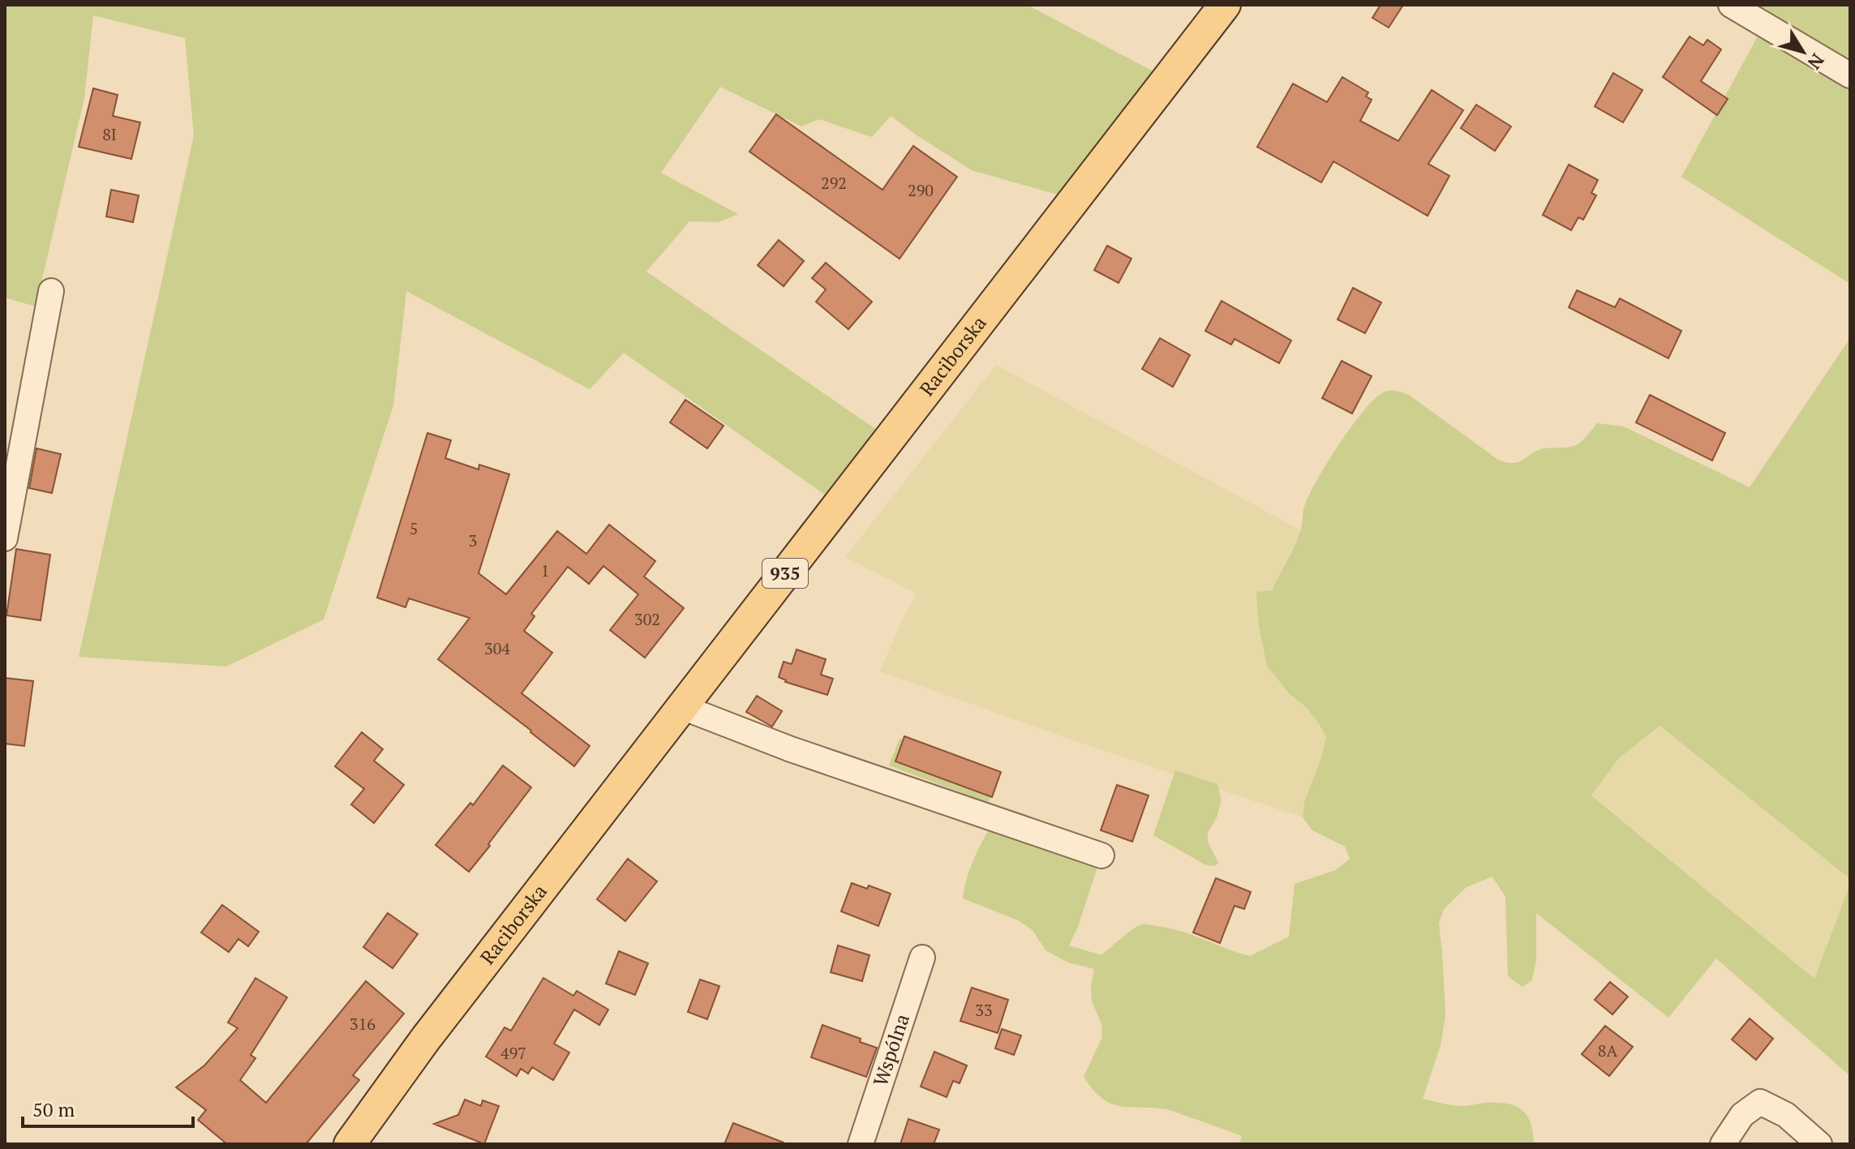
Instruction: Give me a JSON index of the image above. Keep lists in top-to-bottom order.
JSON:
{
  "streets": {
    "main road": ["Raciborska", "935"],
    "street": ["Wspólna"]
  },
  "house_numbers": [
    "8I",
    "292",
    "290",
    "5",
    "3",
    "1",
    "302",
    "304",
    "33",
    "316",
    "8A",
    "497"
  ],
  "scale_bar": "50 m",
  "north": "bottom right"
}
